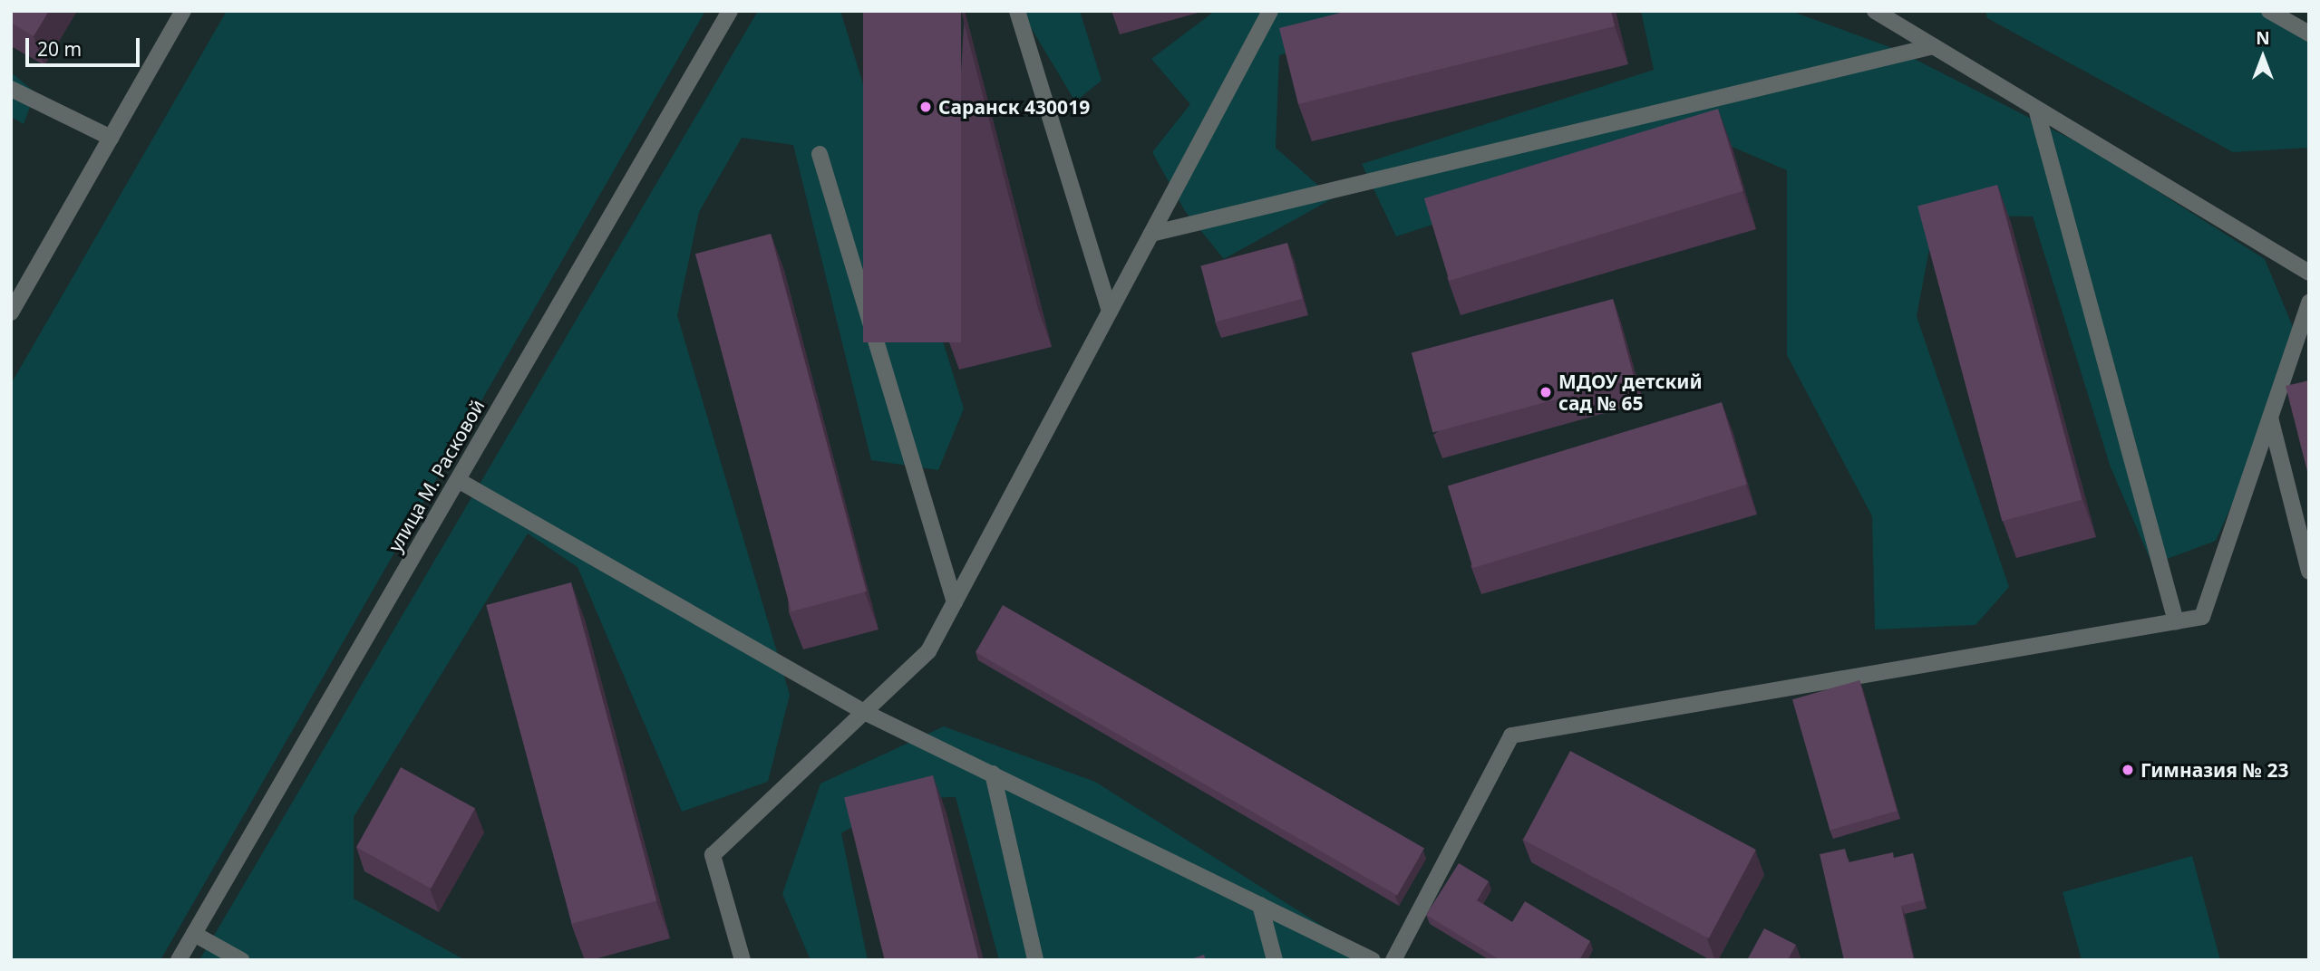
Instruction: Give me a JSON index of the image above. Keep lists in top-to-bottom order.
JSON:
{
  "streets": {
    "street": ["улица М. Расковой"]
  },
  "places": ["Саранск 430019", "МДОУ детский сад № 65", "Гимназия № 23"],
  "scale_bar": "20 m",
  "north": "top"
}
